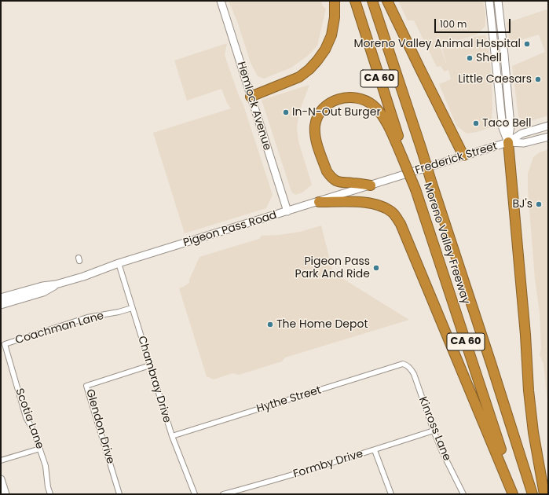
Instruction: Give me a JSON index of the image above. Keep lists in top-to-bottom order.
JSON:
{
  "streets": {
    "highway": ["CA 60", "Moreno Valley Freeway"],
    "main road": ["Hemlock Avenue", "Frederick Street", "Pigeon Pass Road"],
    "street": [
      "Coachman Lane",
      "Chambray Drive",
      "Hythe Street",
      "Scotia Lane",
      "Glendon Drive",
      "Kinross Lane",
      "Formby Drive"
    ]
  },
  "crossings": [
    ["Hemlock Avenue", "Pigeon Pass Road"],
    ["Frederick Street", "Pigeon Pass Road"],
    ["Pigeon Pass Road", "Chambray Drive"],
    ["Coachman Lane", "Chambray Drive"],
    ["Coachman Lane", "Scotia Lane"],
    ["Chambray Drive", "Hythe Street"],
    ["Chambray Drive", "Glendon Drive"],
    ["Hythe Street", "Kinross Lane"],
    ["Kinross Lane", "Formby Drive"]
  ],
  "places": [
    "Moreno Valley Animal Hospital",
    "Shell",
    "Little Caesars",
    "In-N-Out Burger",
    "Taco Bell",
    "BJ's",
    "Pigeon Pass Park And Ride",
    "The Home Depot"
  ],
  "scale_bar": "100 m"
}
